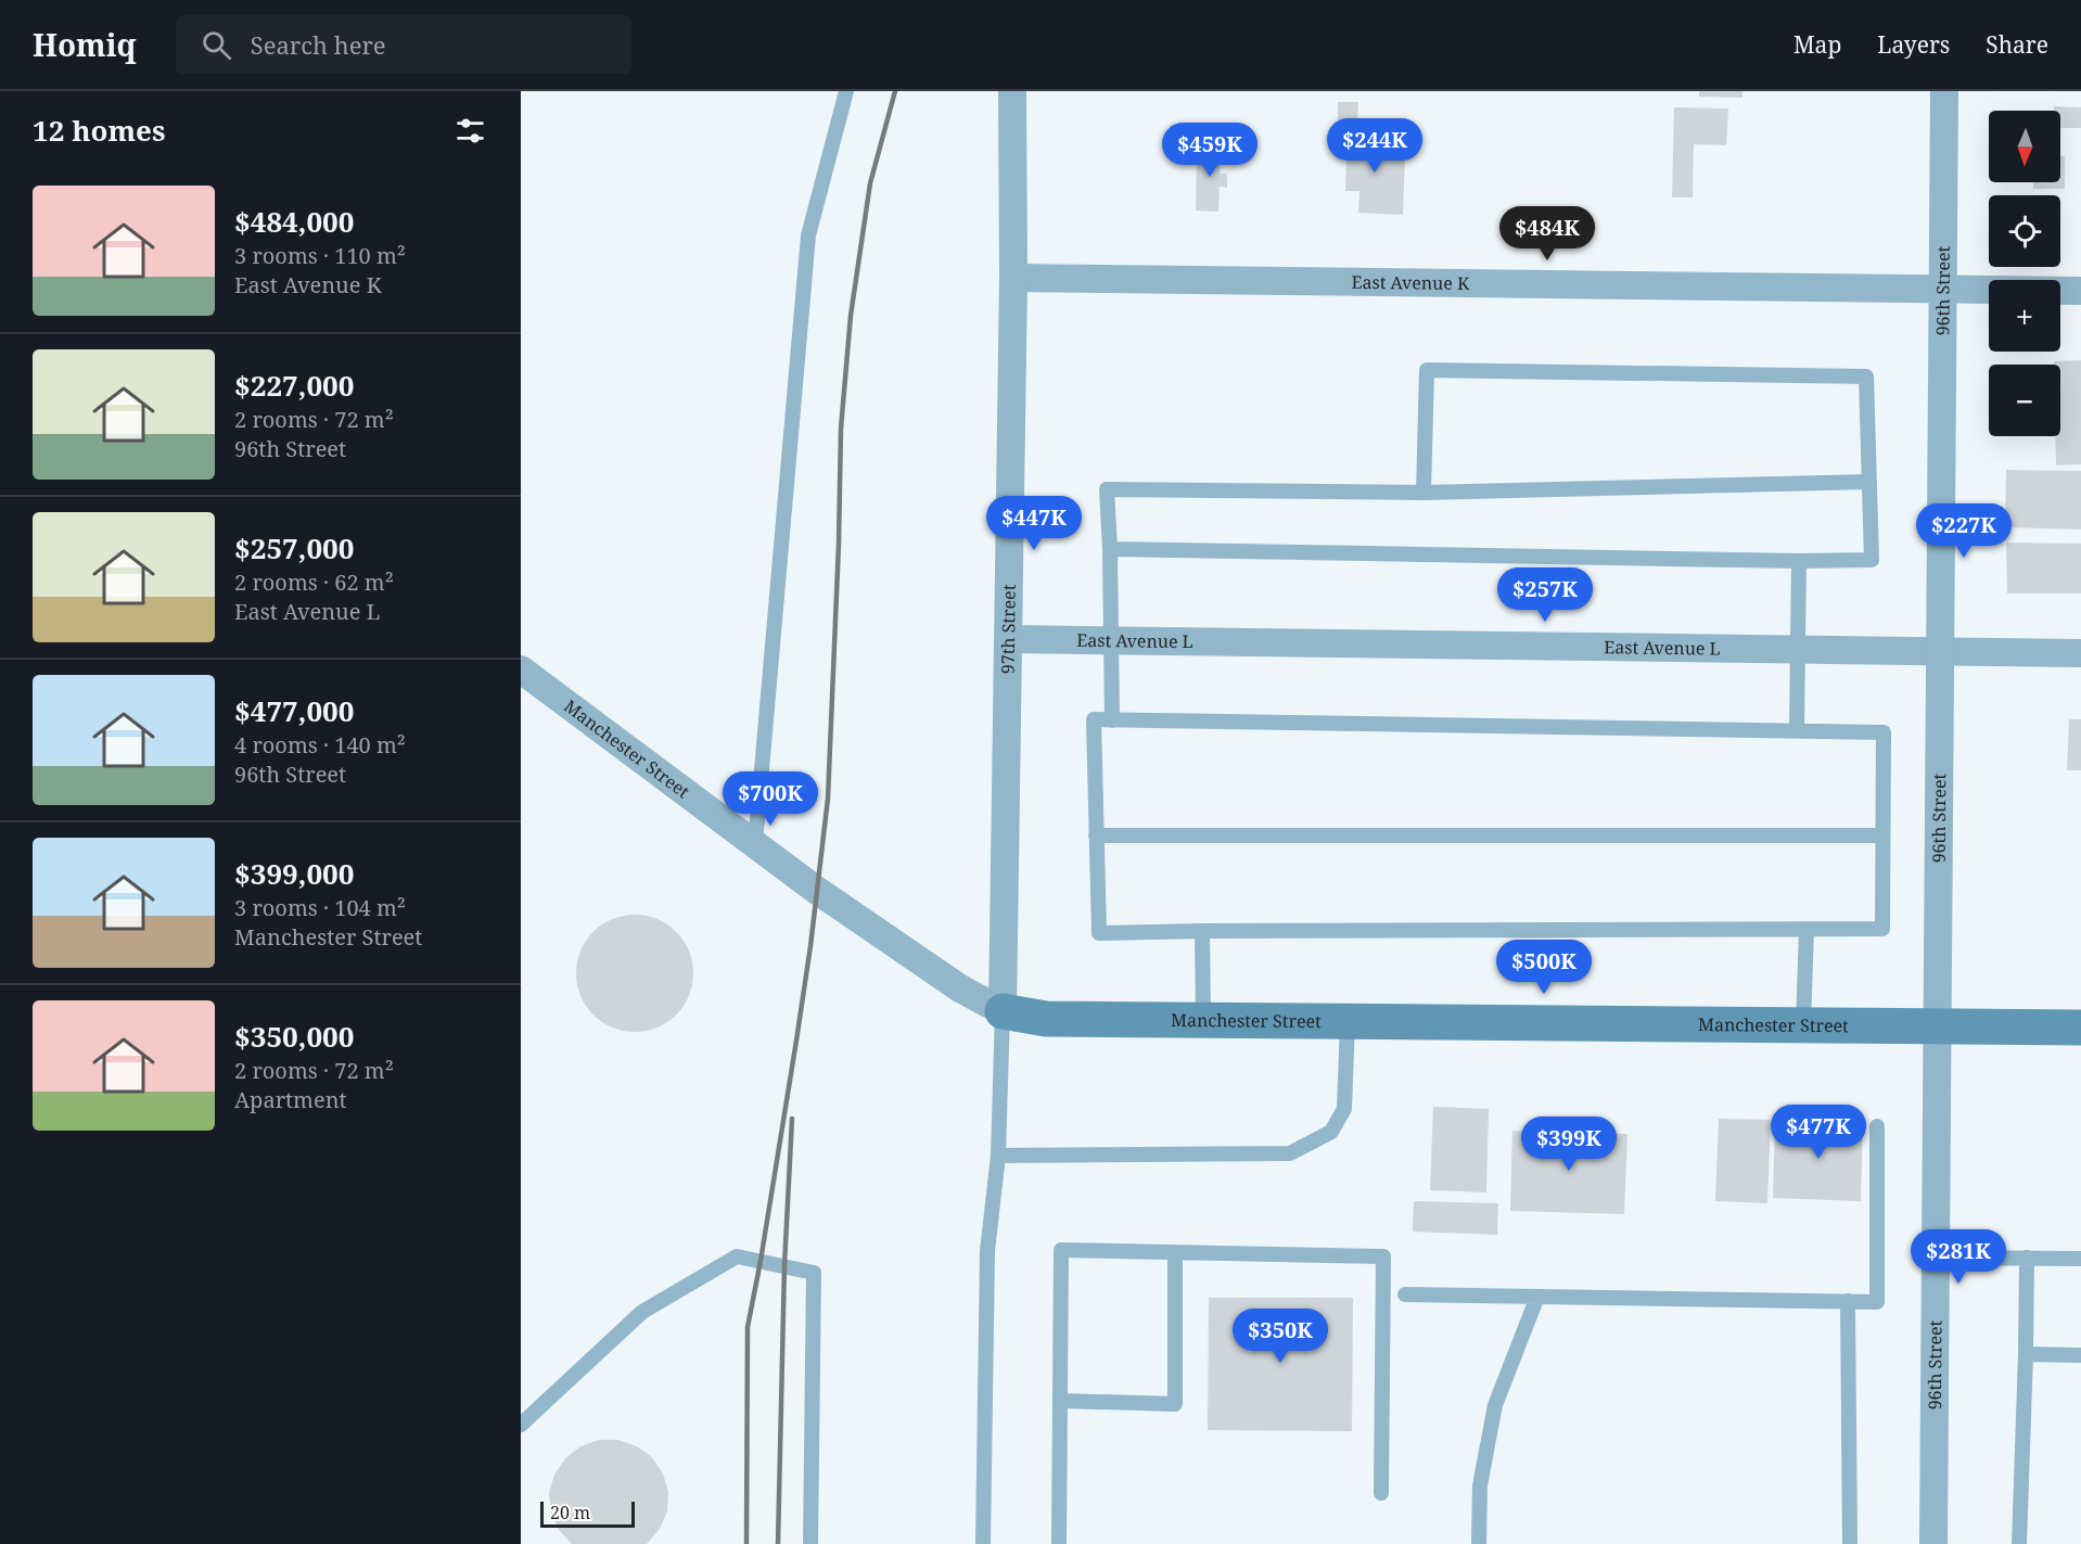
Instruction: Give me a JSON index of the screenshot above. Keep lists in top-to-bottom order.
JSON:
{
  "streets": {
    "street": [
      "East Avenue K",
      "96th Street",
      "97th Street",
      "East Avenue L",
      "Manchester Street"
    ]
  },
  "crossings": [
    ["East Avenue K", "96th Street"],
    ["East Avenue K", "97th Street"],
    ["96th Street", "East Avenue L"],
    ["96th Street", "Manchester Street"],
    ["97th Street", "East Avenue L"],
    ["97th Street", "Manchester Street"]
  ],
  "scale_bar": "20 m",
  "north": "bottom",
  "page": {
    "header": "Homiq",
    "search": "Search here",
    "nav": ["Map", "Layers", "Share"],
    "heading": "12 homes",
    "map_buttons": ["+", "−"],
    "price": [
      "$244K",
      "$459K",
      "$484K",
      "$447K",
      "$227K",
      "$257K",
      "$700K",
      "$500K",
      "$477K",
      "$399K",
      "$281K",
      "$350K"
    ],
    "list": [
      {
        "name": "$484,000",
        "note": "3 rooms · 110 m² · East Avenue K"
      },
      {
        "name": "$227,000",
        "note": "2 rooms · 72 m² · 96th Street"
      },
      {
        "name": "$257,000",
        "note": "2 rooms · 62 m² · East Avenue L"
      },
      {
        "name": "$477,000",
        "note": "4 rooms · 140 m² · 96th Street"
      },
      {
        "name": "$399,000",
        "note": "3 rooms · 104 m² · Manchester Street"
      },
      {
        "name": "$350,000",
        "note": "2 rooms · 72 m² · Apartment"
      }
    ],
    "scale": "20 m"
  }
}
